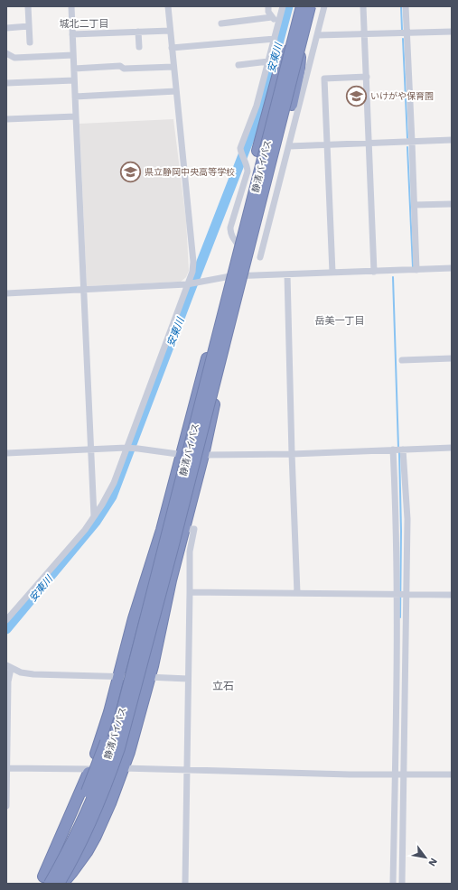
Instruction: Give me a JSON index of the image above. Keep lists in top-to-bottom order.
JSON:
{
  "streets": {
    "highway": ["静清バイパス"]
  },
  "districts": ["城北二丁目", "岳美一丁目", "立石"],
  "water": ["安東川"],
  "places": {
    "school or university": ["いけがや保育園", "県立静岡中央高等学校"]
  },
  "north": "bottom right"
}
